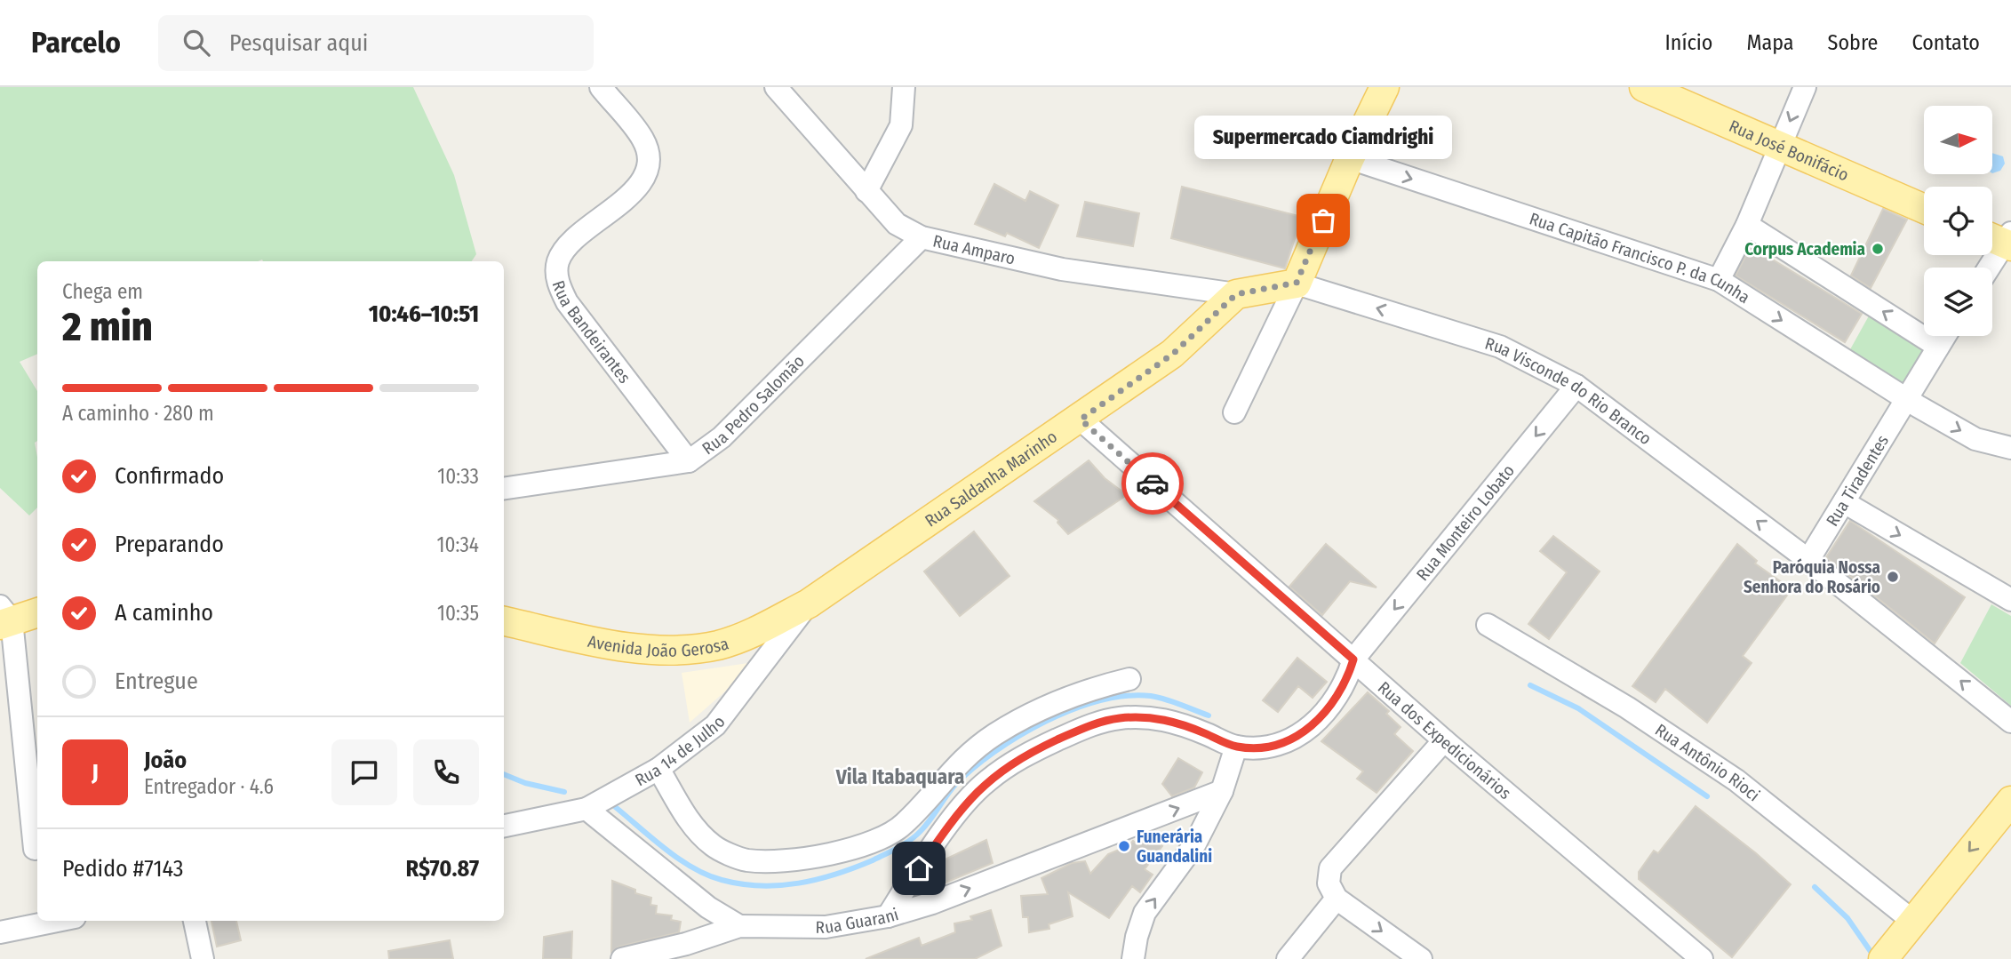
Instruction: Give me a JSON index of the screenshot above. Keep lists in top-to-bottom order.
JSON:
{
  "streets": {
    "main road": ["Rua José Bonifácio", "Rua Saldanha Marinho", "Avenida João Gerosa"],
    "street": [
      "Rua Amparo",
      "Rua Capitão Francisco P. da Cunha",
      "Rua Bandeirantes",
      "Rua Visconde do Rio Branco",
      "Rua Pedro Salomão",
      "Rua Tiradentes",
      "Rua Monteiro Lobato",
      "Rua dos Expedicionários",
      "Rua 14 de Julho",
      "Rua Antônio Rioci",
      "Rua Guarani"
    ]
  },
  "crossings": [
    ["Rua Amparo", "Rua Pedro Salomão"],
    ["Rua Amparo", "Rua Saldanha Marinho"],
    ["Rua Capitão Francisco P. da Cunha", "Rua Tiradentes"],
    ["Rua Bandeirantes", "Rua Pedro Salomão"],
    ["Rua Visconde do Rio Branco", "Rua Tiradentes"],
    ["Rua Visconde do Rio Branco", "Rua Monteiro Lobato"],
    ["Rua Saldanha Marinho", "Avenida João Gerosa"],
    ["Rua Saldanha Marinho", "Rua dos Expedicionários"],
    ["Rua Saldanha Marinho", "Rua 14 de Julho"],
    ["Rua Monteiro Lobato", "Rua dos Expedicionários"],
    ["Avenida João Gerosa", "Rua 14 de Julho"]
  ],
  "one_way": ["Rua Visconde do Rio Branco", "Rua Monteiro Lobato", "Rua Guarani"],
  "districts": ["Vila Itabaquara"],
  "places": [
    "Supermercado Ciamdrighi",
    "Corpus Academia",
    "Paróquia Nossa Senhora do Rosário",
    "Funerária Guandalini"
  ],
  "north": "right",
  "page": {
    "header": "Parcelo",
    "search": "Pesquisar aqui",
    "nav": [
      "Início",
      "Mapa",
      "Sobre",
      "Contato"
    ],
    "bubble": "Supermercado Ciamdrighi",
    "heading": ["2 min", "Chega em", "10:46–10:51"],
    "panel": [
      "João",
      "Entregador · 4.6",
      "Pedido #7143",
      "R$70.87"
    ],
    "bar": "A caminho · 280 m",
    "list": [
      ["Confirmado", "10:33"],
      ["Preparando", "10:34"],
      ["A caminho", "10:35"],
      "Entregue"
    ],
    "round": "J"
  }
}
